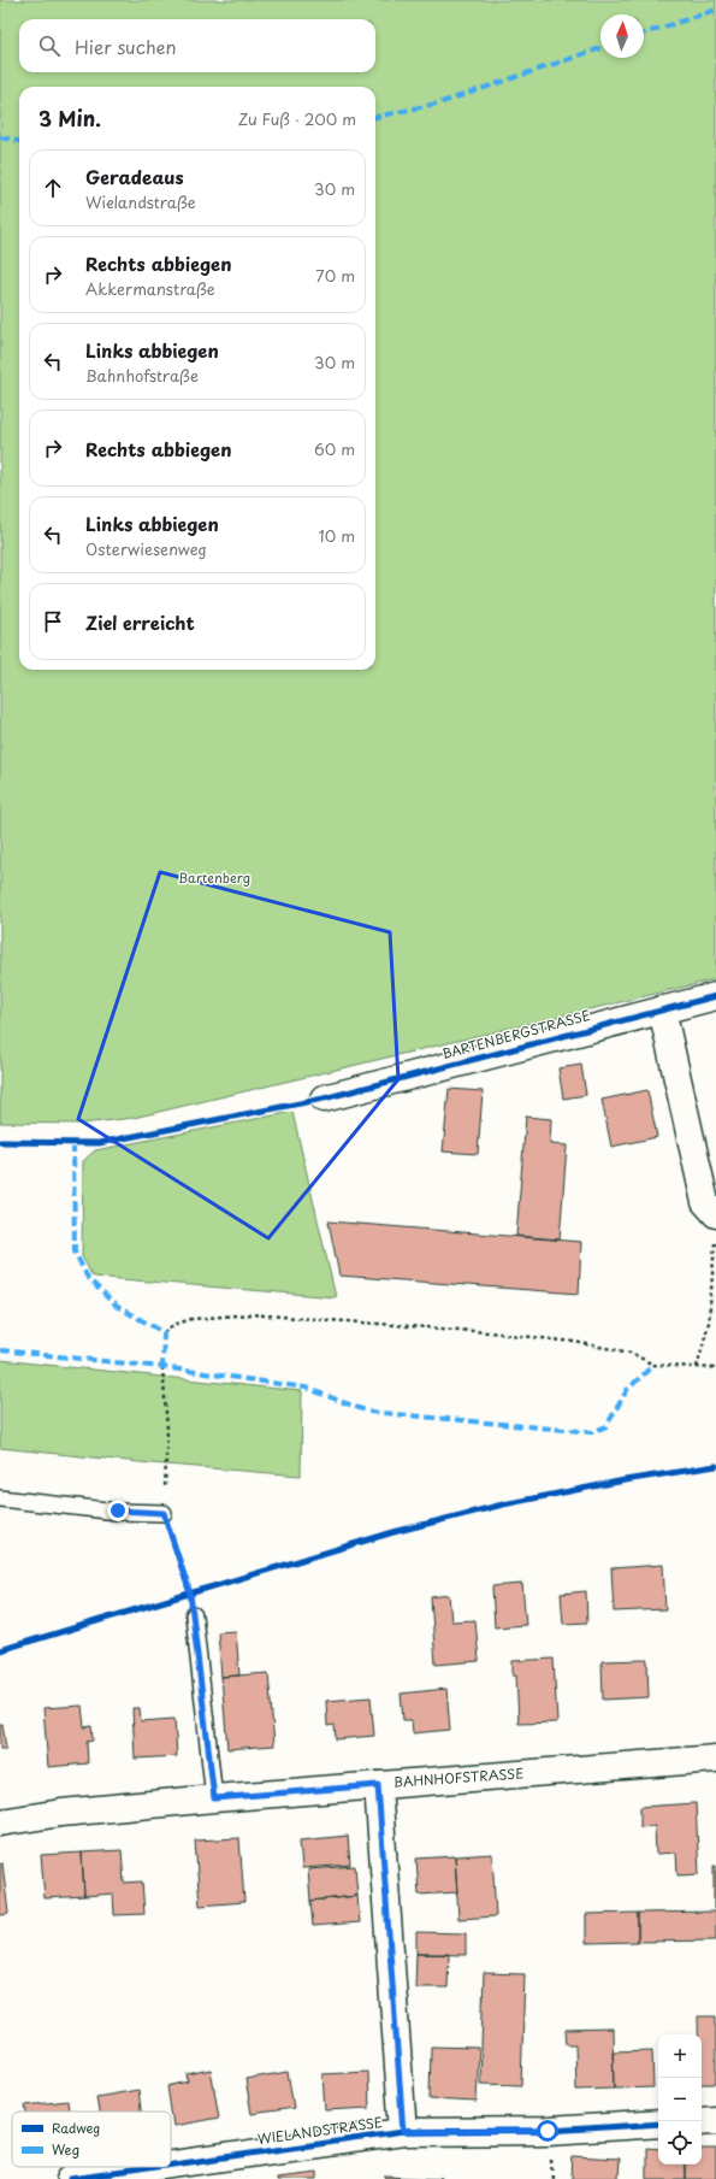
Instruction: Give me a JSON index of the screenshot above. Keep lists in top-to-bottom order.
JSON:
{
  "streets": {
    "street": ["BARTENBERGSTRASSE", "BAHNHOFSTRASSE", "WIELANDSTRASSE"]
  },
  "parks": ["Bartenberg"],
  "legend": ["Radweg", "Weg"],
  "north": "top",
  "page": {
    "search": "Hier suchen",
    "heading": ["3 Min.", "Zu Fuß · 200 m"],
    "list": [
      ["Geradeaus", "Wielandstraße", "30 m"],
      ["Rechts abbiegen", "Akkermanstraße", "70 m"],
      ["Links abbiegen", "Bahnhofstraße", "30 m"],
      ["Rechts abbiegen", "60 m"],
      ["Links abbiegen", "Osterwiesenweg", "10 m"],
      "Ziel erreicht"
    ],
    "map_buttons": ["+", "−"]
  }
}
